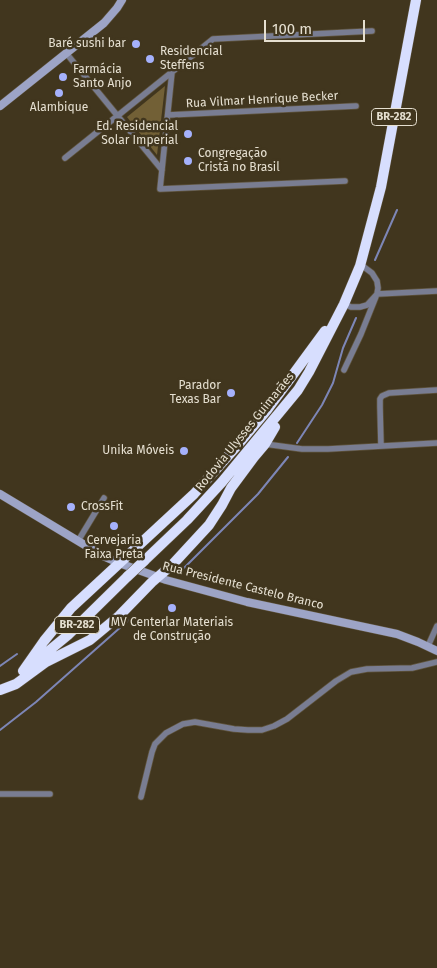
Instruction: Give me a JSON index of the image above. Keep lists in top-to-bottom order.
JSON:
{
  "streets": {
    "highway": ["BR-282", "Rodovia Ulysses Guimarães"],
    "street": ["Rua Vilmar Henrique Becker", "Rua Presidente Castelo Branco"]
  },
  "places": [
    "Baré sushi bar",
    "Residencial Steffens",
    "Farmácia Santo Anjo",
    "Alambique",
    "Ed. Residencial Solar Imperial",
    "Congregação Cristã no Brasil",
    "Parador Texas Bar",
    "Unika Móveis",
    "CrossFit",
    "Cervejaria Faixa Preta",
    "MV Centerlar Materiais de Construção"
  ],
  "scale_bar": "100 m"
}
